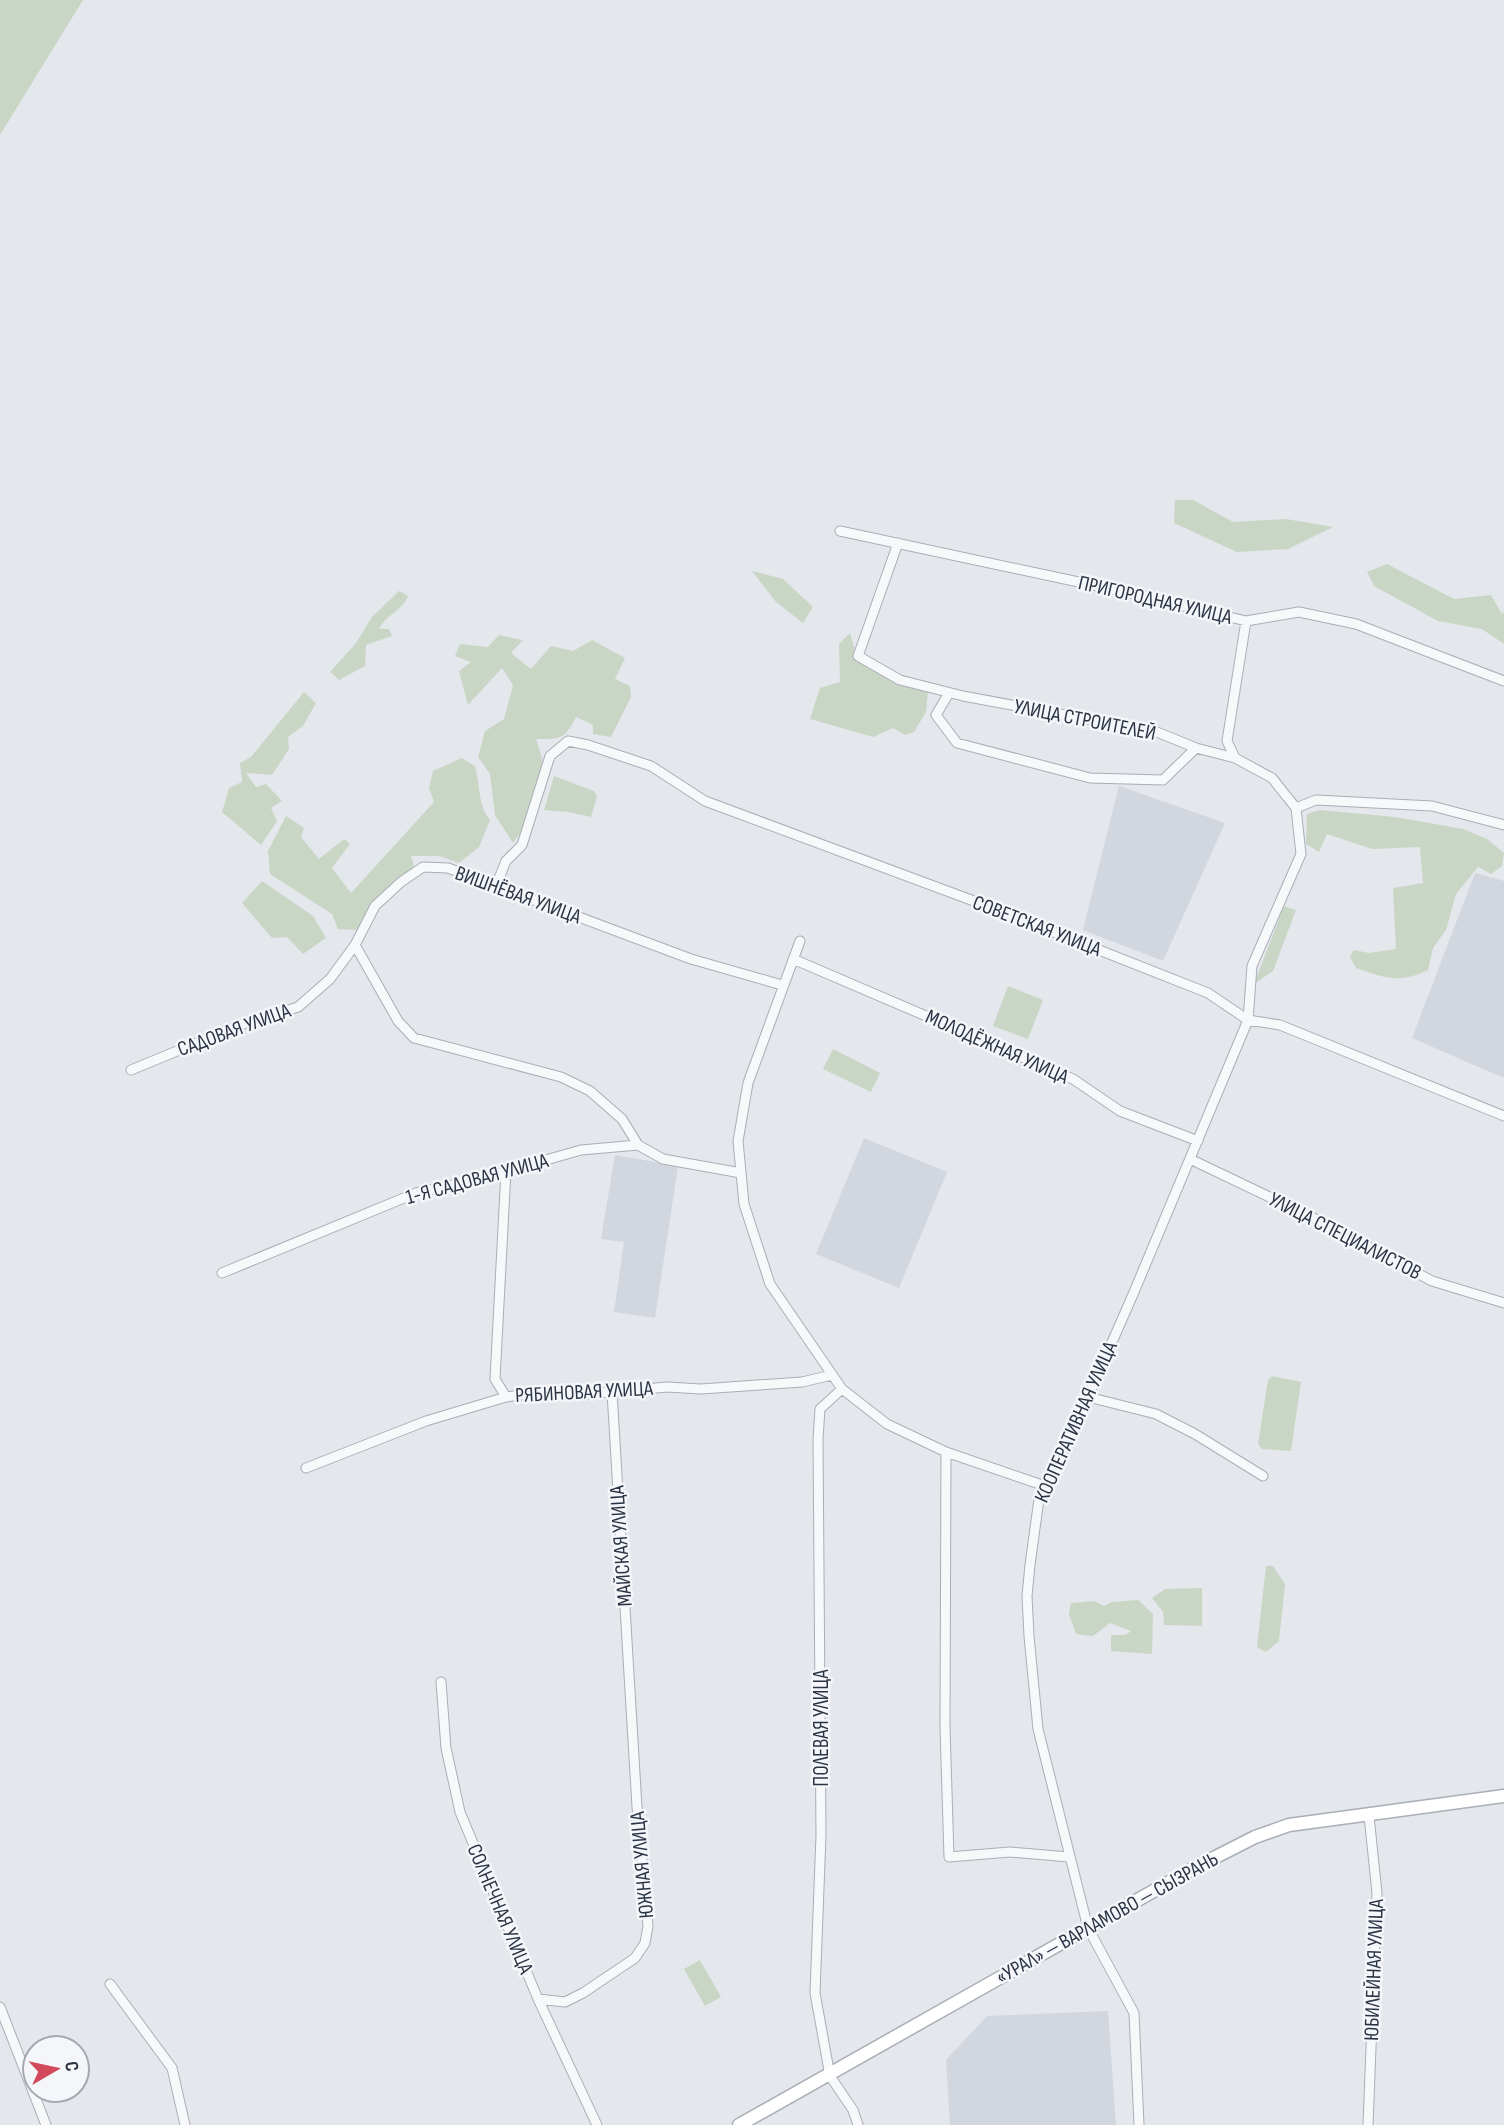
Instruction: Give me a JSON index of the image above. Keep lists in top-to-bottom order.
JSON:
{
  "streets": {
    "main road": ["«УРАЛ» — ВАРЛАМОВО — СЫЗРАНЬ"],
    "street": [
      "ПРИГОРОДНАЯ УЛИЦА",
      "УЛИЦА СТРОИТЕЛЕЙ",
      "ВИШНЁВАЯ УЛИЦА",
      "СОВЕТСКАЯ УЛИЦА",
      "САДОВАЯ УЛИЦА",
      "МОЛОДЁЖНАЯ УЛИЦА",
      "1-Я САДОВАЯ УЛИЦА",
      "УЛИЦА СПЕЦИАЛИСТОВ",
      "РЯБИНОВАЯ УЛИЦА",
      "КООПЕРАТИВНАЯ УЛИЦА",
      "МАЙСКАЯ УЛИЦА",
      "ПОЛЕВАЯ УЛИЦА",
      "ЮЖНАЯ УЛИЦА",
      "СОЛНЕЧНАЯ УЛИЦА",
      "ЮБИЛЕЙНАЯ УЛИЦА"
    ]
  },
  "crossings": [
    ["ПРИГОРОДНАЯ УЛИЦА", "УЛИЦА СТРОИТЕЛЕЙ"],
    ["УЛИЦА СТРОИТЕЛЕЙ", "КООПЕРАТИВНАЯ УЛИЦА"],
    ["ВИШНЁВАЯ УЛИЦА", "СОВЕТСКАЯ УЛИЦА"],
    ["ВИШНЁВАЯ УЛИЦА", "САДОВАЯ УЛИЦА"],
    ["СОВЕТСКАЯ УЛИЦА", "КООПЕРАТИВНАЯ УЛИЦА"],
    ["МОЛОДЁЖНАЯ УЛИЦА", "КООПЕРАТИВНАЯ УЛИЦА"],
    ["УЛИЦА СПЕЦИАЛИСТОВ", "КООПЕРАТИВНАЯ УЛИЦА"],
    ["РЯБИНОВАЯ УЛИЦА", "МАЙСКАЯ УЛИЦА"],
    ["КООПЕРАТИВНАЯ УЛИЦА", "«УРАЛ» — ВАРЛАМОВО — СЫЗРАНЬ"],
    ["МАЙСКАЯ УЛИЦА", "ЮЖНАЯ УЛИЦА"],
    ["ПОЛЕВАЯ УЛИЦА", "«УРАЛ» — ВАРЛАМОВО — СЫЗРАНЬ"],
    ["ЮЖНАЯ УЛИЦА", "СОЛНЕЧНАЯ УЛИЦА"],
    ["«УРАЛ» — ВАРЛАМОВО — СЫЗРАНЬ", "ЮБИЛЕЙНАЯ УЛИЦА"]
  ],
  "north": "right"
}
